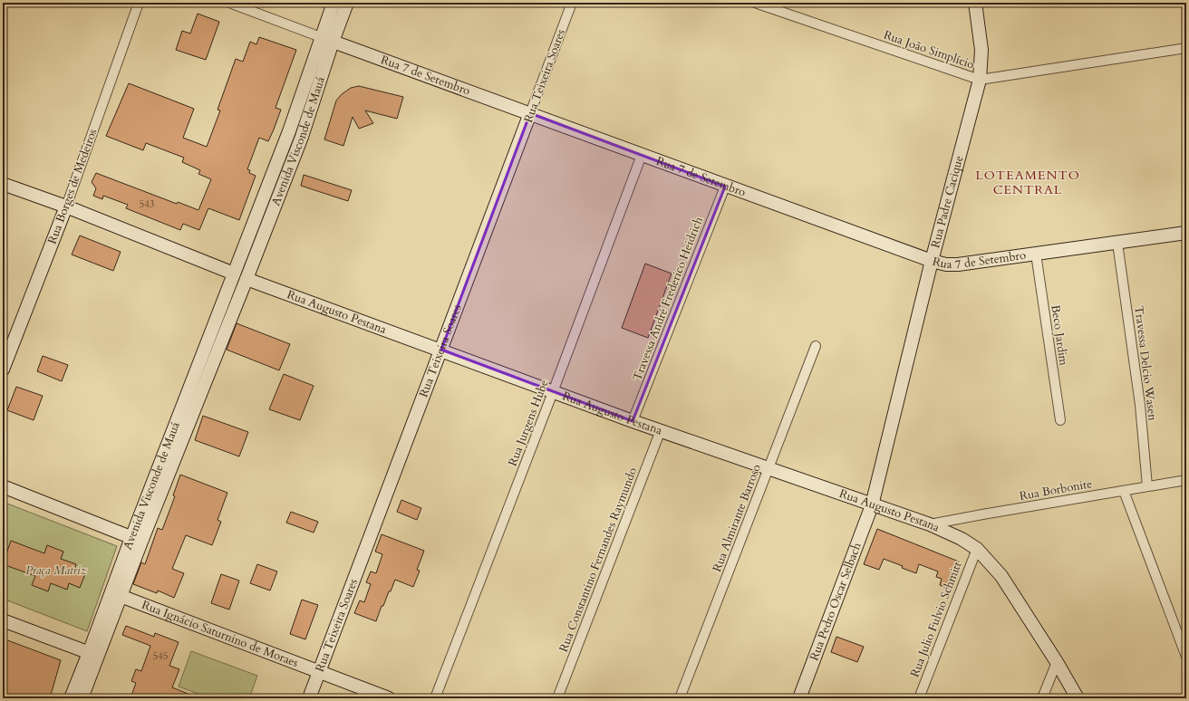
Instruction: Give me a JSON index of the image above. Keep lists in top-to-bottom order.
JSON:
{
  "streets": {
    "main road": [
      "Rua 7 de Setembro",
      "Rua Teixeira Soares",
      "Avenida Visconde de Mauá",
      "Rua Borges de Medeiros",
      "Rua Padre Cacique",
      "Rua Augusto Pestana",
      "Rua Pedro Oscar Selbach",
      "Rua Ignácio Saturnino de Moraes"
    ],
    "street": [
      "Rua João Simplício",
      "Travessa André Frederico Heidrich",
      "Beco Jardim",
      "Travessa Delcio Wasen",
      "Rua Jurgens Hube",
      "Rua Borbonite",
      "Rua Almirante Barroso",
      "Rua Constantino Fernandes Raymundo",
      "Rua Julio Fulvio Schmitt"
    ]
  },
  "crossings": [
    ["Rua João Simplício", "Rua Padre Cacique"],
    ["Rua 7 de Setembro", "Rua Teixeira Soares"],
    ["Rua 7 de Setembro", "Avenida Visconde de Mauá"],
    ["Rua 7 de Setembro", "Rua Padre Cacique"],
    ["Rua 7 de Setembro", "Travessa André Frederico Heidrich"],
    ["Rua 7 de Setembro", "Beco Jardim"],
    ["Rua 7 de Setembro", "Travessa Delcio Wasen"],
    ["Rua 7 de Setembro", "Rua Jurgens Hube"],
    ["Rua Teixeira Soares", "Rua Augusto Pestana"],
    ["Rua Teixeira Soares", "Rua Ignácio Saturnino de Moraes"],
    ["Avenida Visconde de Mauá", "Rua Augusto Pestana"],
    ["Avenida Visconde de Mauá", "Rua Ignácio Saturnino de Moraes"],
    ["Rua Padre Cacique", "Rua Augusto Pestana"],
    ["Rua Padre Cacique", "Rua Pedro Oscar Selbach"],
    ["Travessa André Frederico Heidrich", "Rua Augusto Pestana"],
    ["Rua Augusto Pestana", "Rua Jurgens Hube"],
    ["Rua Augusto Pestana", "Rua Borbonite"],
    ["Rua Augusto Pestana", "Rua Almirante Barroso"],
    ["Rua Augusto Pestana", "Rua Constantino Fernandes Raymundo"],
    ["Rua Augusto Pestana", "Rua Pedro Oscar Selbach"],
    ["Rua Augusto Pestana", "Rua Julio Fulvio Schmitt"],
    ["Travessa Delcio Wasen", "Rua Borbonite"]
  ],
  "districts": ["LOTEAMENTO CENTRAL"],
  "parks": ["Praça Matriz"],
  "house_numbers": ["543", "545"]
}
